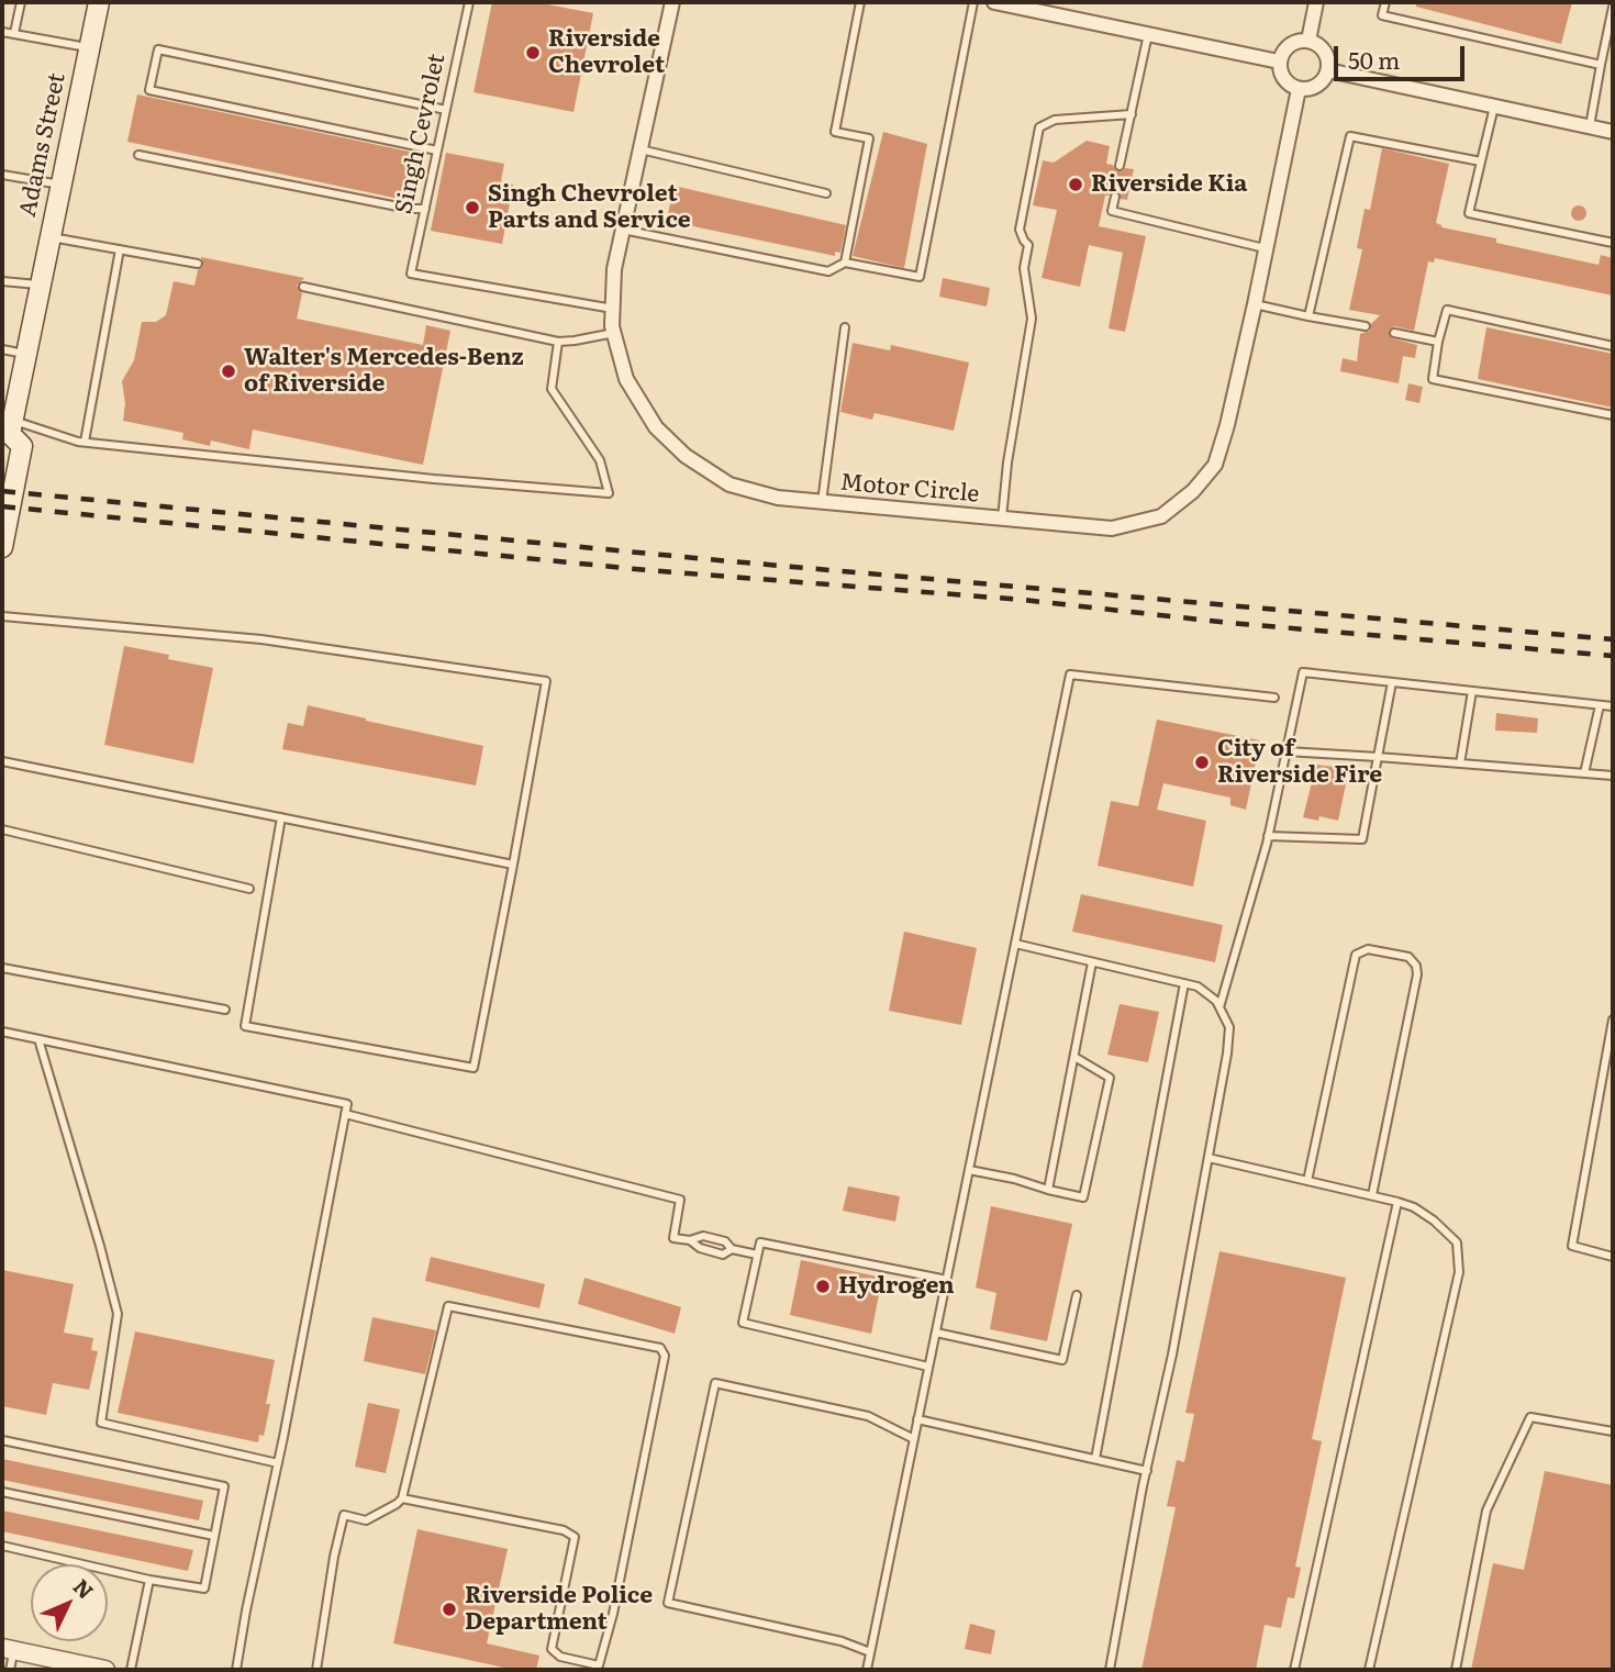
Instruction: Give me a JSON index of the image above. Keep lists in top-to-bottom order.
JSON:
{
  "streets": {
    "main road": ["Adams Street"],
    "street": ["Motor Circle"],
    "lane": ["Singh Cevrolet"]
  },
  "crossings": [
    ["Singh Cevrolet", "Motor Circle"]
  ],
  "places": [
    "Riverside Chevrolet",
    "Riverside Kia",
    "Singh Chevrolet Parts and Service",
    "Walter's Mercedes-Benz of Riverside",
    "City of Riverside Fire",
    "Hydrogen",
    "Riverside Police Department"
  ],
  "scale_bar": "50 m",
  "north": "top right"
}
